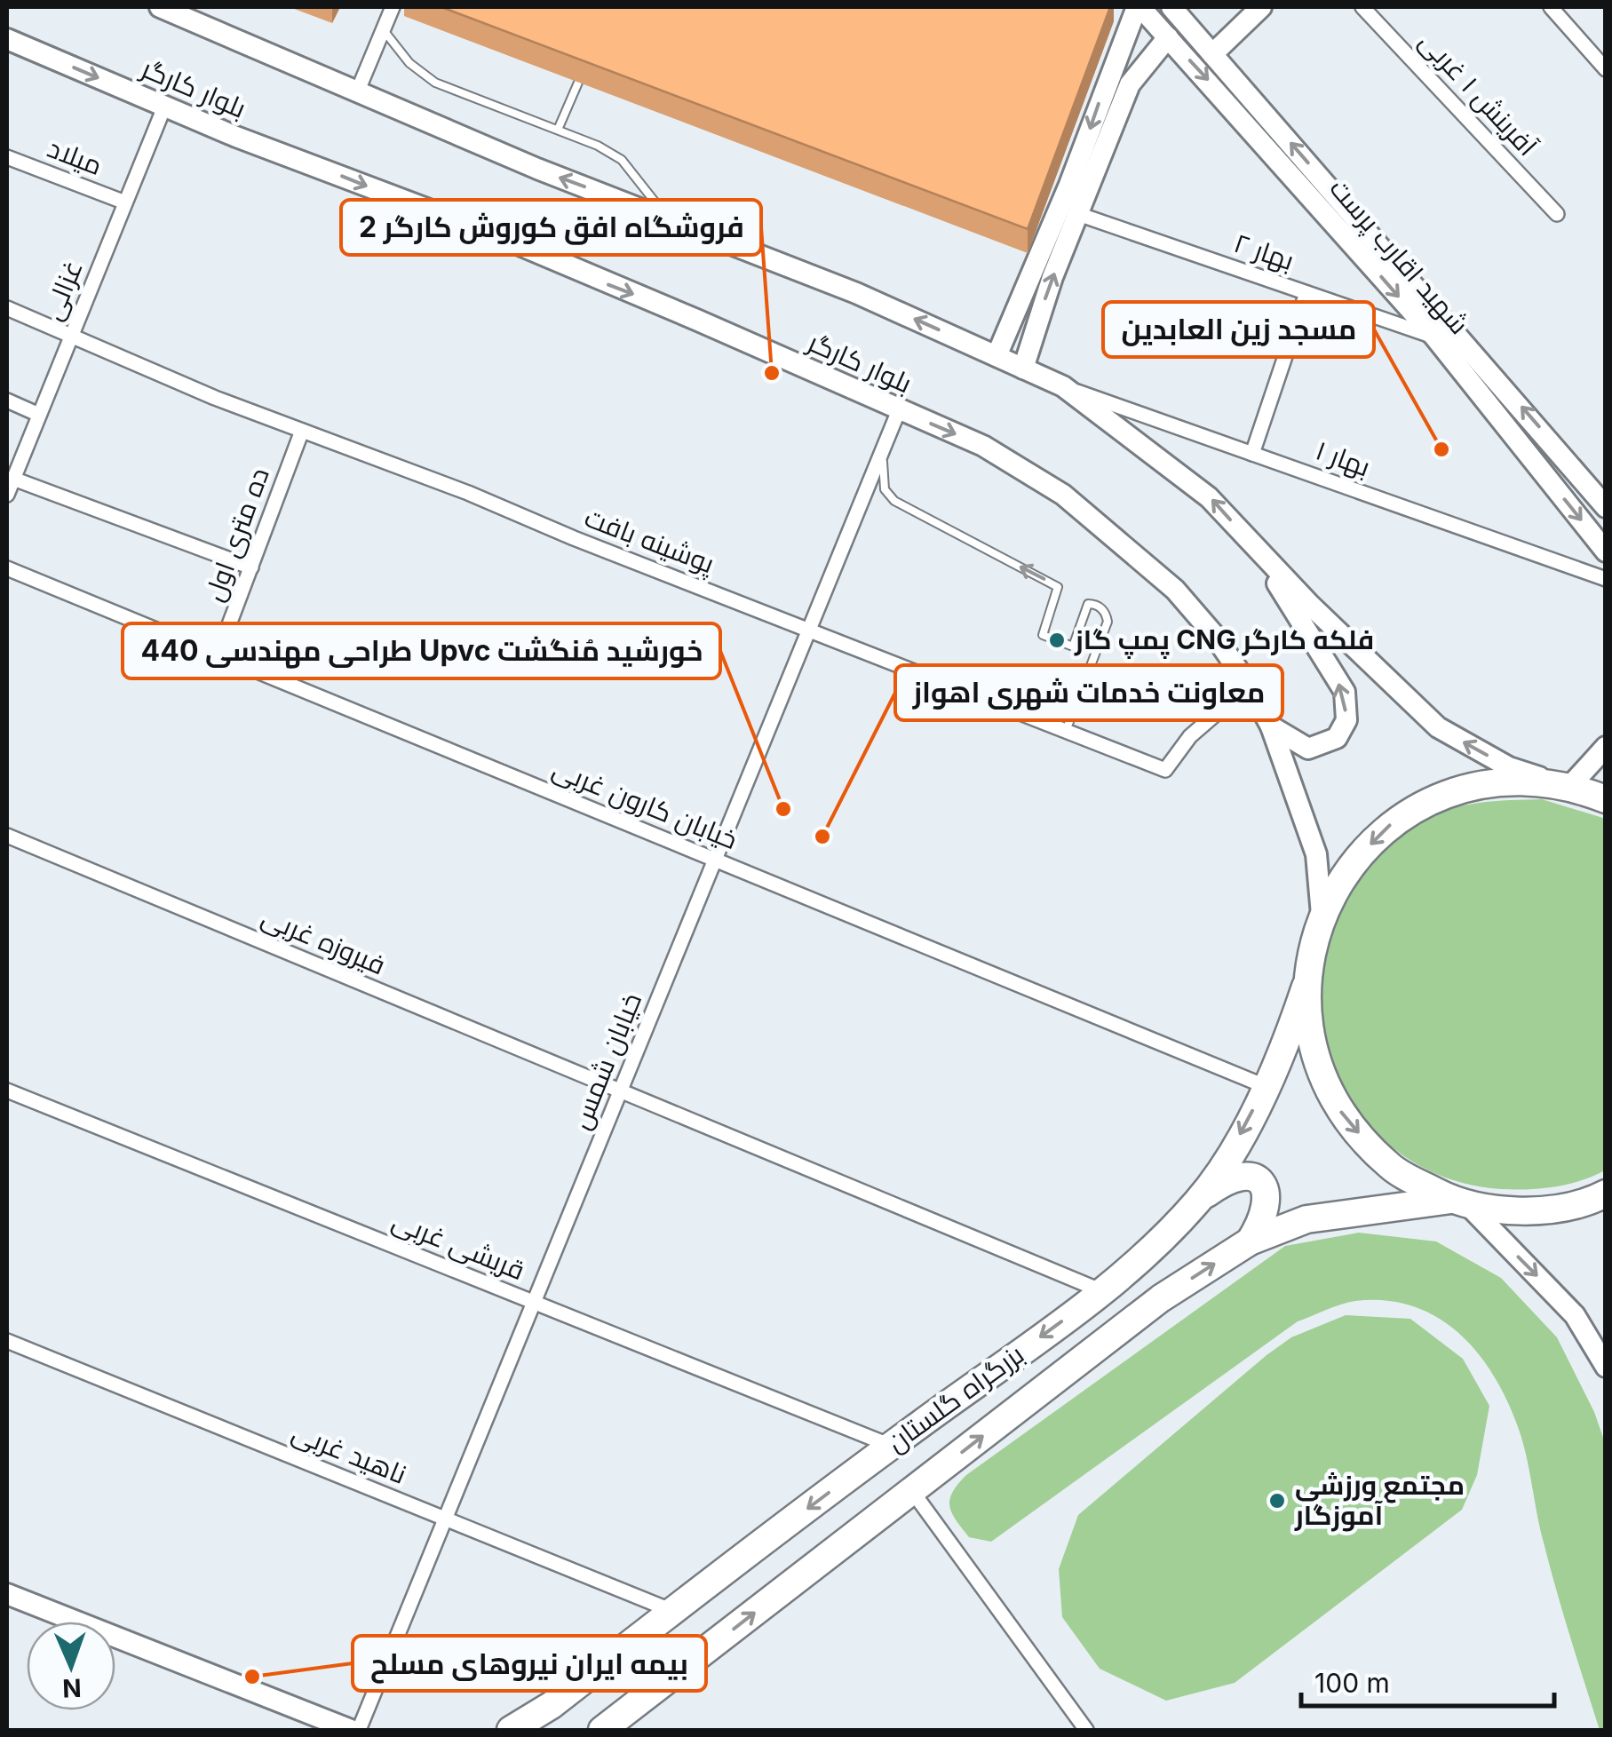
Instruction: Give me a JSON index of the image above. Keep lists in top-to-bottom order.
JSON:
{
  "streets": {
    "highway": ["بزرگراه گلستان"],
    "main road": ["بلوار کارگر", "شهید اقارب پرست"],
    "street": [
      "آفرینش ۱ غربی",
      "میلاد",
      "بهار ۲",
      "غزالی",
      "بهار ۱",
      "ده متری اول",
      "پوشینه بافت",
      "خیابان کارون غربی",
      "فیروزه غربی",
      "خیابان شمس",
      "قریشی غربی",
      "ناهید غربی"
    ]
  },
  "crossings": [
    ["بلوار کارگر", "غزالی"],
    ["بلوار کارگر", "پوشینه بافت"],
    ["بلوار کارگر", "خیابان شمس"],
    ["میلاد", "غزالی"],
    ["بهار ۲", "شهید اقارب پرست"],
    ["غزالی", "پوشینه بافت"],
    ["ده متری اول", "پوشینه بافت"],
    ["ده متری اول", "خیابان کارون غربی"],
    ["پوشینه بافت", "خیابان شمس"],
    ["خیابان کارون غربی", "خیابان شمس"],
    ["خیابان کارون غربی", "بزرگراه گلستان"],
    ["فیروزه غربی", "خیابان شمس"],
    ["فیروزه غربی", "بزرگراه گلستان"],
    ["خیابان شمس", "قریشی غربی"],
    ["خیابان شمس", "ناهید غربی"],
    ["قریشی غربی", "بزرگراه گلستان"],
    ["بزرگراه گلستان", "ناهید غربی"]
  ],
  "places": [
    "فروشگاه افق کوروش کارگر 2",
    "مسجد زین العابدین",
    "پمپ گاز CNG فلکه کارگر",
    "طراحی مهندسی 440 Upvc خورشید مُنگشت",
    "معاونت خدمات شهری اهواز",
    "مجتمع ورزشی آموزگار",
    "بیمه ایران نیروهای مسلح"
  ],
  "scale_bar": "100 m",
  "north": "bottom"
}
